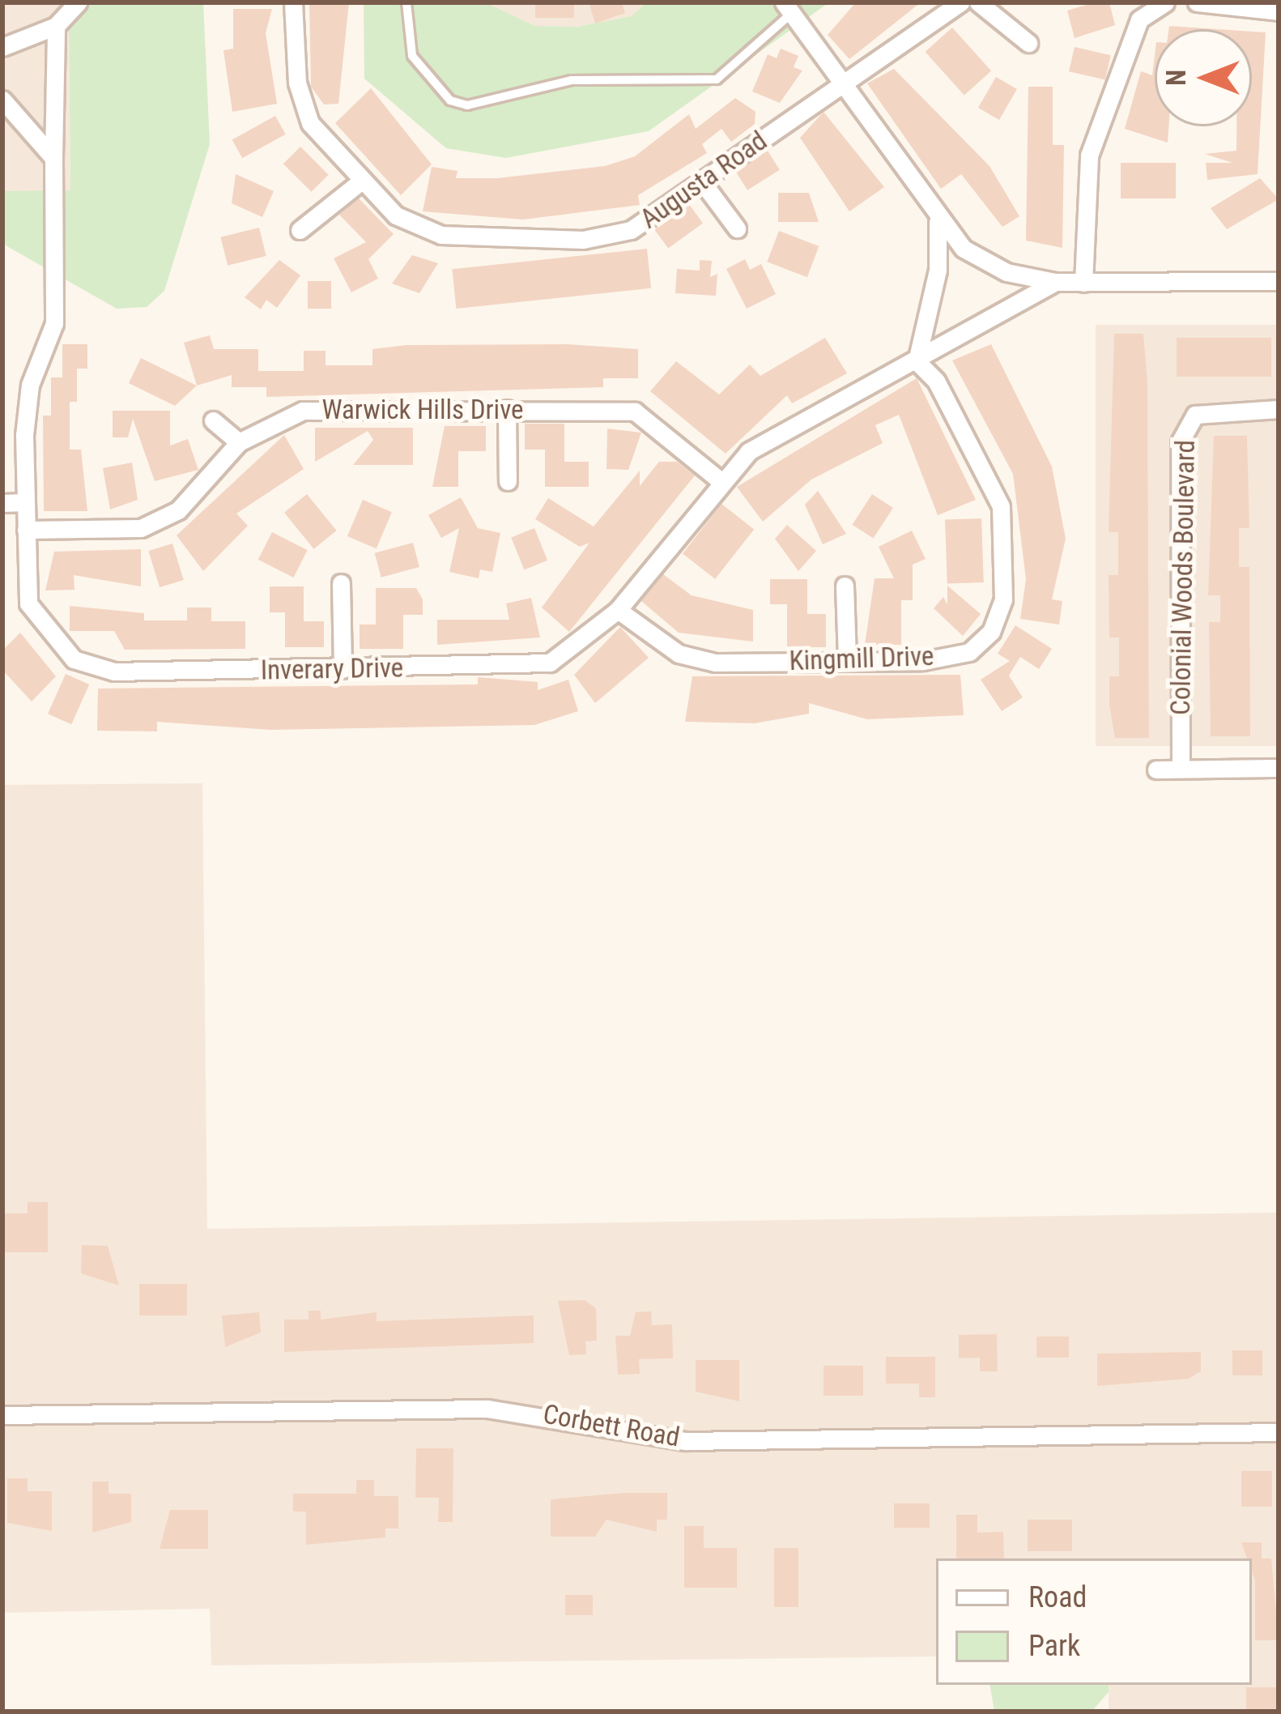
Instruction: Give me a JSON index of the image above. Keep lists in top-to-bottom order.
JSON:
{
  "streets": {
    "street": [
      "Augusta Road",
      "Warwick Hills Drive",
      "Colonial Woods Boulevard",
      "Kingmill Drive",
      "Inverary Drive",
      "Corbett Road"
    ]
  },
  "crossings": [
    ["Warwick Hills Drive", "Inverary Drive"],
    ["Kingmill Drive", "Inverary Drive"]
  ],
  "legend": ["Road", "Park"],
  "north": "left"
}
